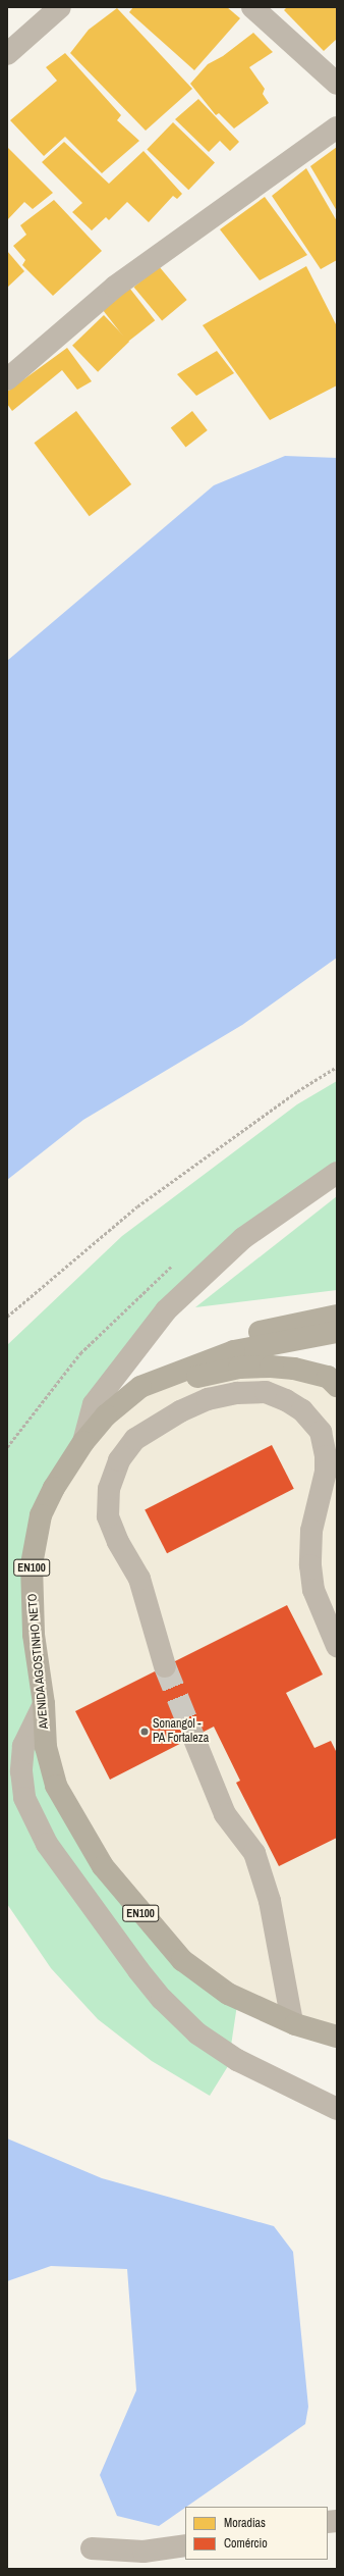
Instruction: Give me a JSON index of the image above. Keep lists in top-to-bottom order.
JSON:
{
  "streets": {
    "main road": ["EN100", "AVENIDA AGOSTINHO NETO"]
  },
  "places": ["Sonangol - PA Fortaleza"],
  "legend": ["Moradias", "Comércio"]
}
